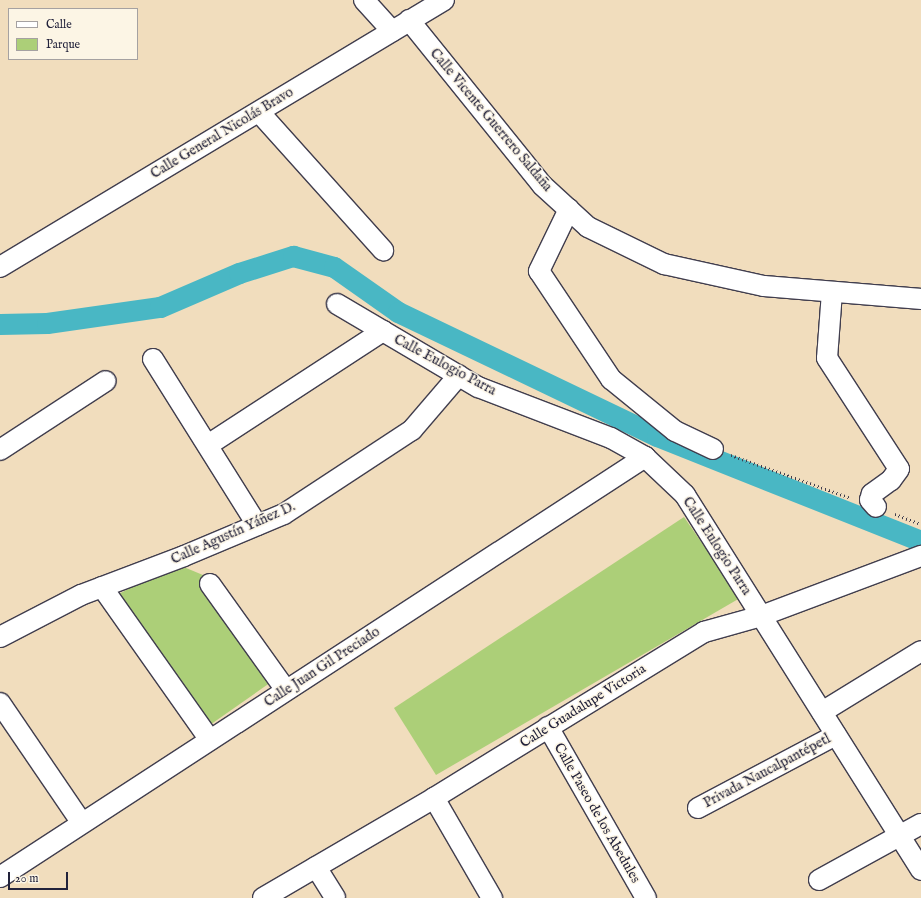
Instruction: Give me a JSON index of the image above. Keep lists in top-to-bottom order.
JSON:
{
  "streets": {
    "street": [
      "Calle Vicente Guerrero Saldaña",
      "Calle General Nicolás Bravo",
      "Calle Eulogio Parra",
      "Calle Agustín Yáñez D.",
      "Calle Juan Gil Preciado",
      "Calle Guadalupe Victoria",
      "Privada Naucalpantépetl",
      "Calle Paseo de los Abedules"
    ]
  },
  "crossings": [
    ["Calle Vicente Guerrero Saldaña", "Calle General Nicolás Bravo"],
    ["Calle Eulogio Parra", "Calle Agustín Yáñez D."],
    ["Calle Eulogio Parra", "Calle Juan Gil Preciado"],
    ["Calle Eulogio Parra", "Calle Guadalupe Victoria"],
    ["Calle Eulogio Parra", "Privada Naucalpantépetl"],
    ["Calle Guadalupe Victoria", "Calle Paseo de los Abedules"]
  ],
  "legend": ["Calle", "Parque"],
  "scale_bar": "20 m"
}
